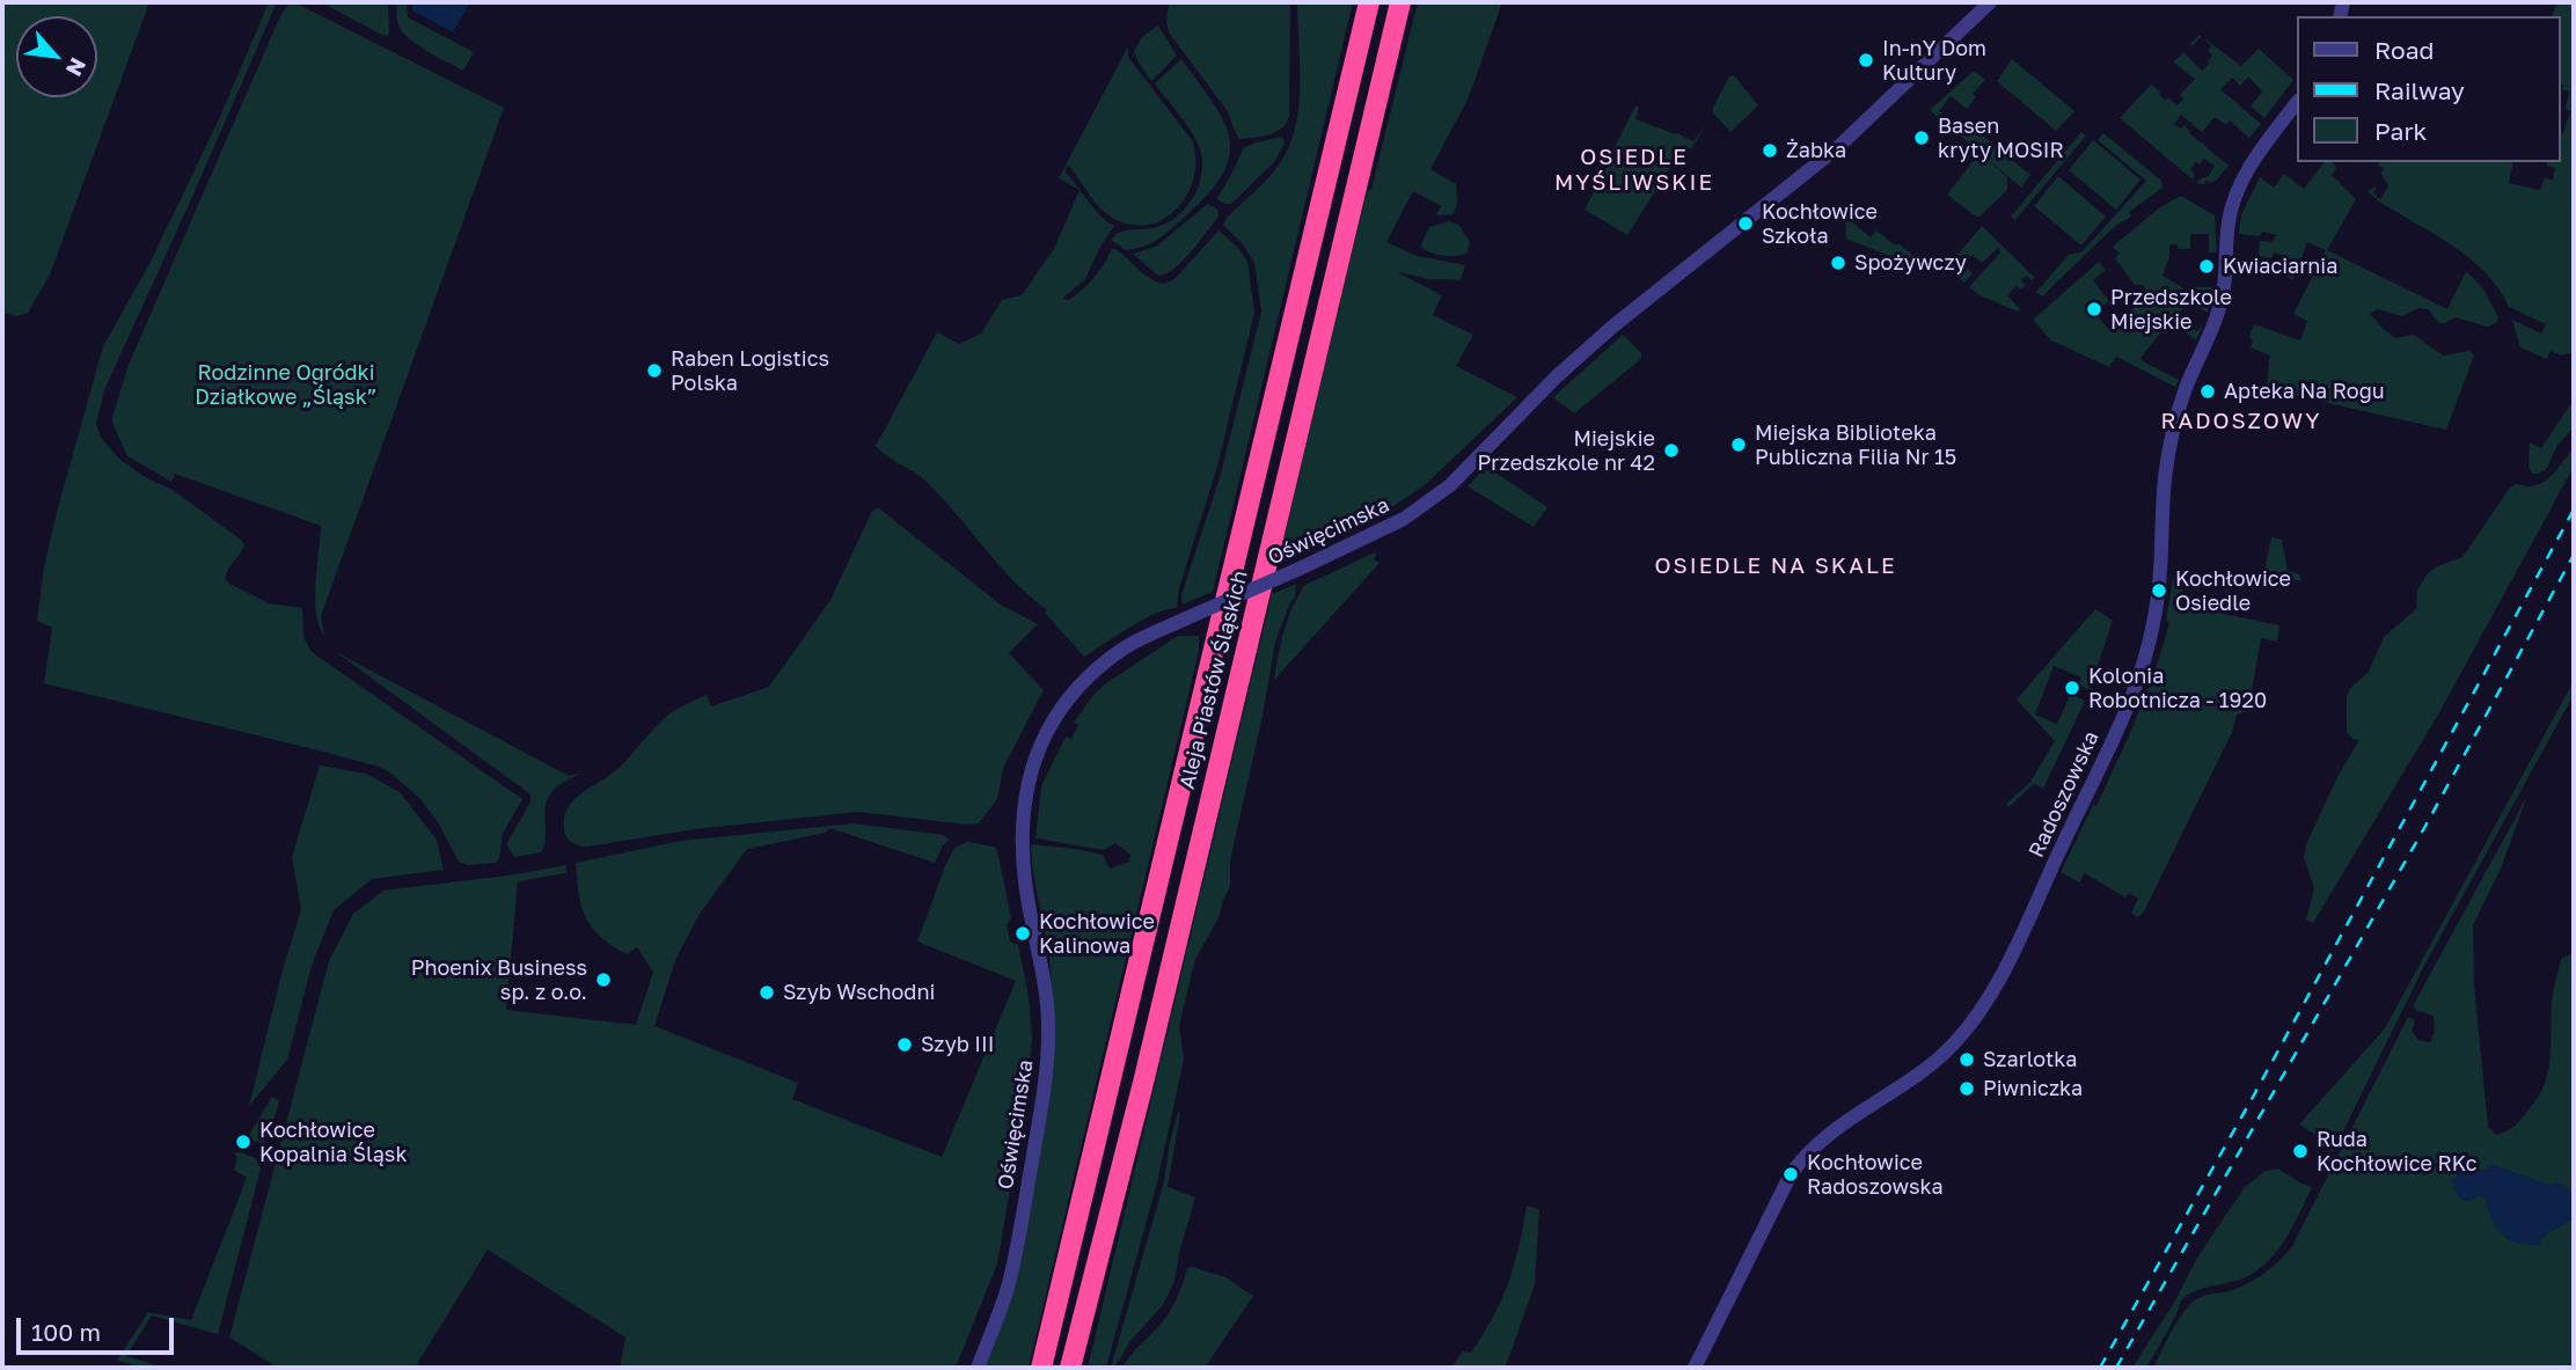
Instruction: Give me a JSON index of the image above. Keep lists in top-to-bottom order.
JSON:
{
  "streets": {
    "highway": ["Aleja Piastów Śląskich"],
    "street": ["Oświęcimska", "Radoszowska"]
  },
  "districts": ["OSIEDLE MYŚLIWSKIE", "RADOSZOWY", "OSIEDLE NA SKALE"],
  "parks": ["Rodzinne Ogródki Działkowe „Śląsk”"],
  "places": [
    "In-nY Dom Kultury",
    "Basen kryty MOSIR",
    "Żabka",
    "Kochłowice Szkoła",
    "Spożywczy",
    "Kwiaciarnia",
    "Przedszkole Miejskie",
    "Raben Logistics Polska",
    "Apteka Na Rogu",
    "Miejska Biblioteka Publiczna Filia Nr 15",
    "Miejskie Przedszkole nr 42",
    "Kochłowice Osiedle",
    "Kolonia Robotnicza - 1920",
    "Kochłowice Kalinowa",
    "Phoenix Business sp. z o.o.",
    "Szyb Wschodni",
    "Szyb III",
    "Szarlotka",
    "Piwniczka",
    "Kochłowice Kopalnia Śląsk",
    "Ruda Kochłowice RKc",
    "Kochłowice Radoszowska"
  ],
  "legend": ["Road", "Railway", "Park"],
  "scale_bar": "100 m",
  "north": "bottom right"
}
